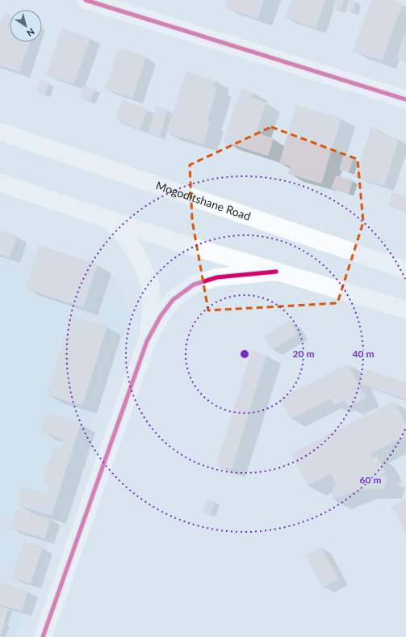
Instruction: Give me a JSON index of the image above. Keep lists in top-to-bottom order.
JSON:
{
  "streets": {
    "street": ["Mogoditshane Road"]
  },
  "north": "bottom right",
  "rings": ["20 m", "40 m", "60 m"]
}
